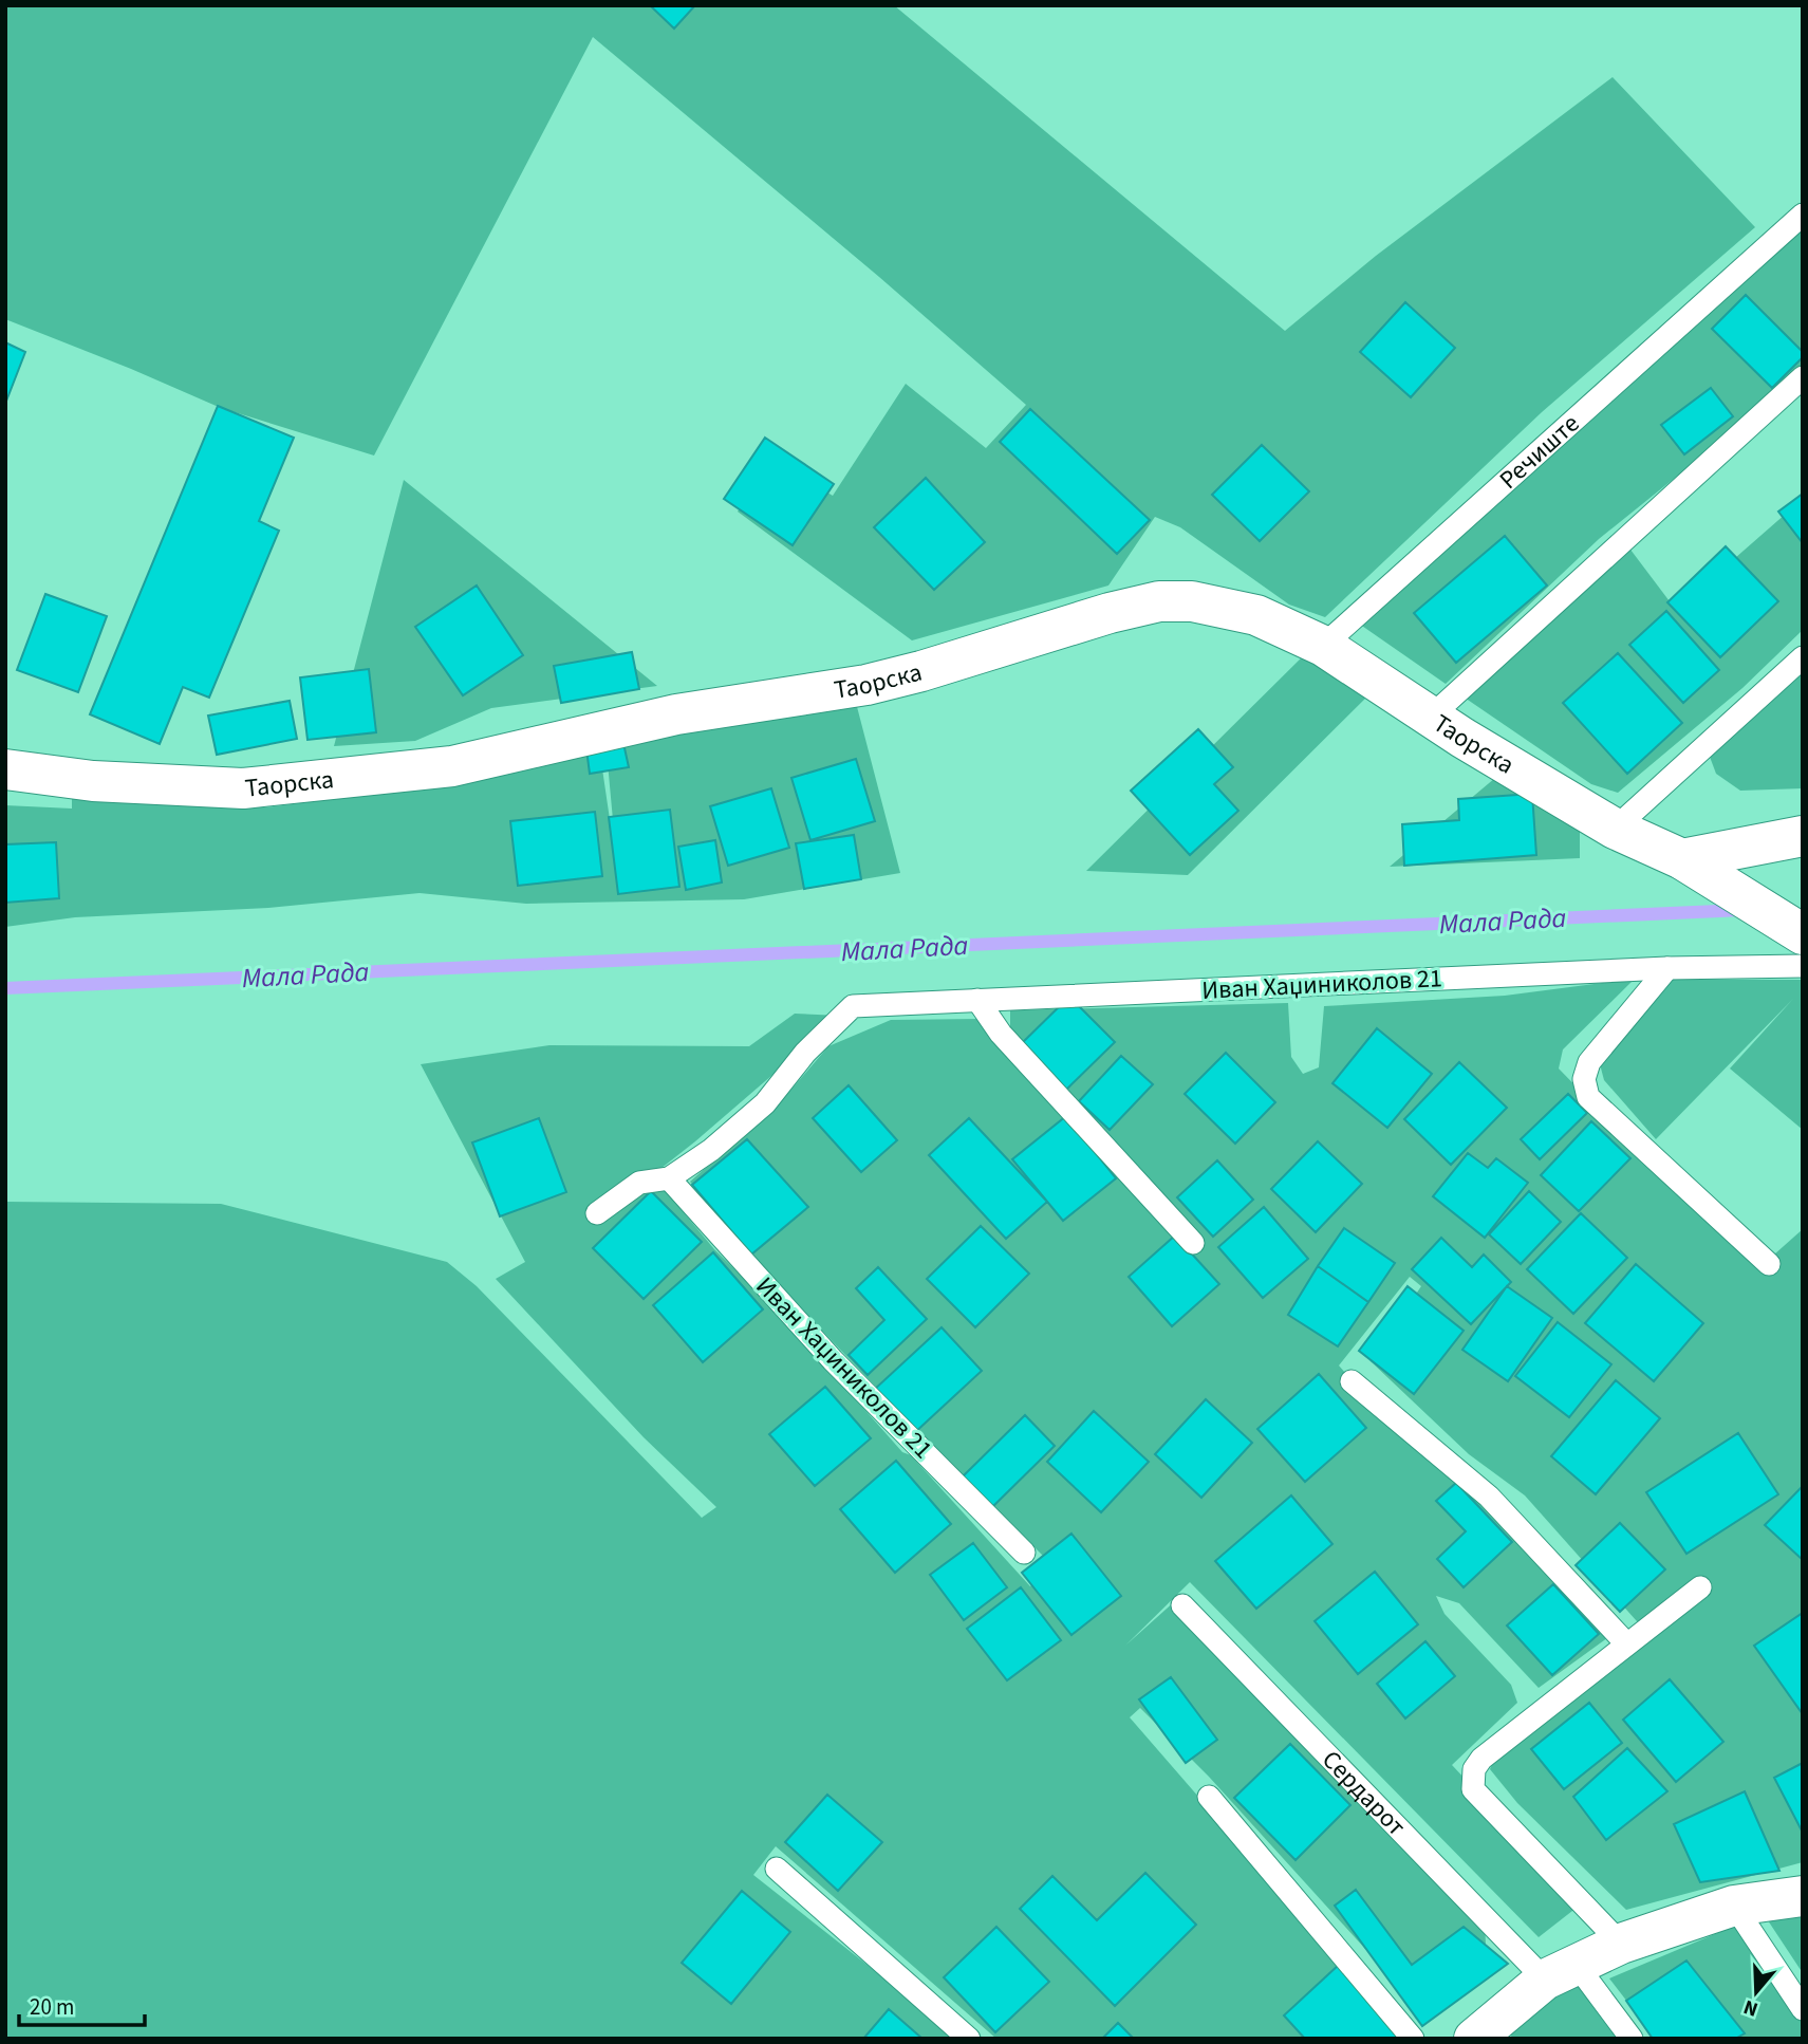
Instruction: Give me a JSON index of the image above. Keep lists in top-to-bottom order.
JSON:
{
  "streets": {
    "street": ["Таорска"],
    "lane": ["Речиште", "Иван Хаџиниколов 21", "Сердарот"]
  },
  "crossings": [
    ["Речиште", "Таорска"]
  ],
  "water": ["Мала Рада"],
  "scale_bar": "20 m",
  "north": "bottom"
}
